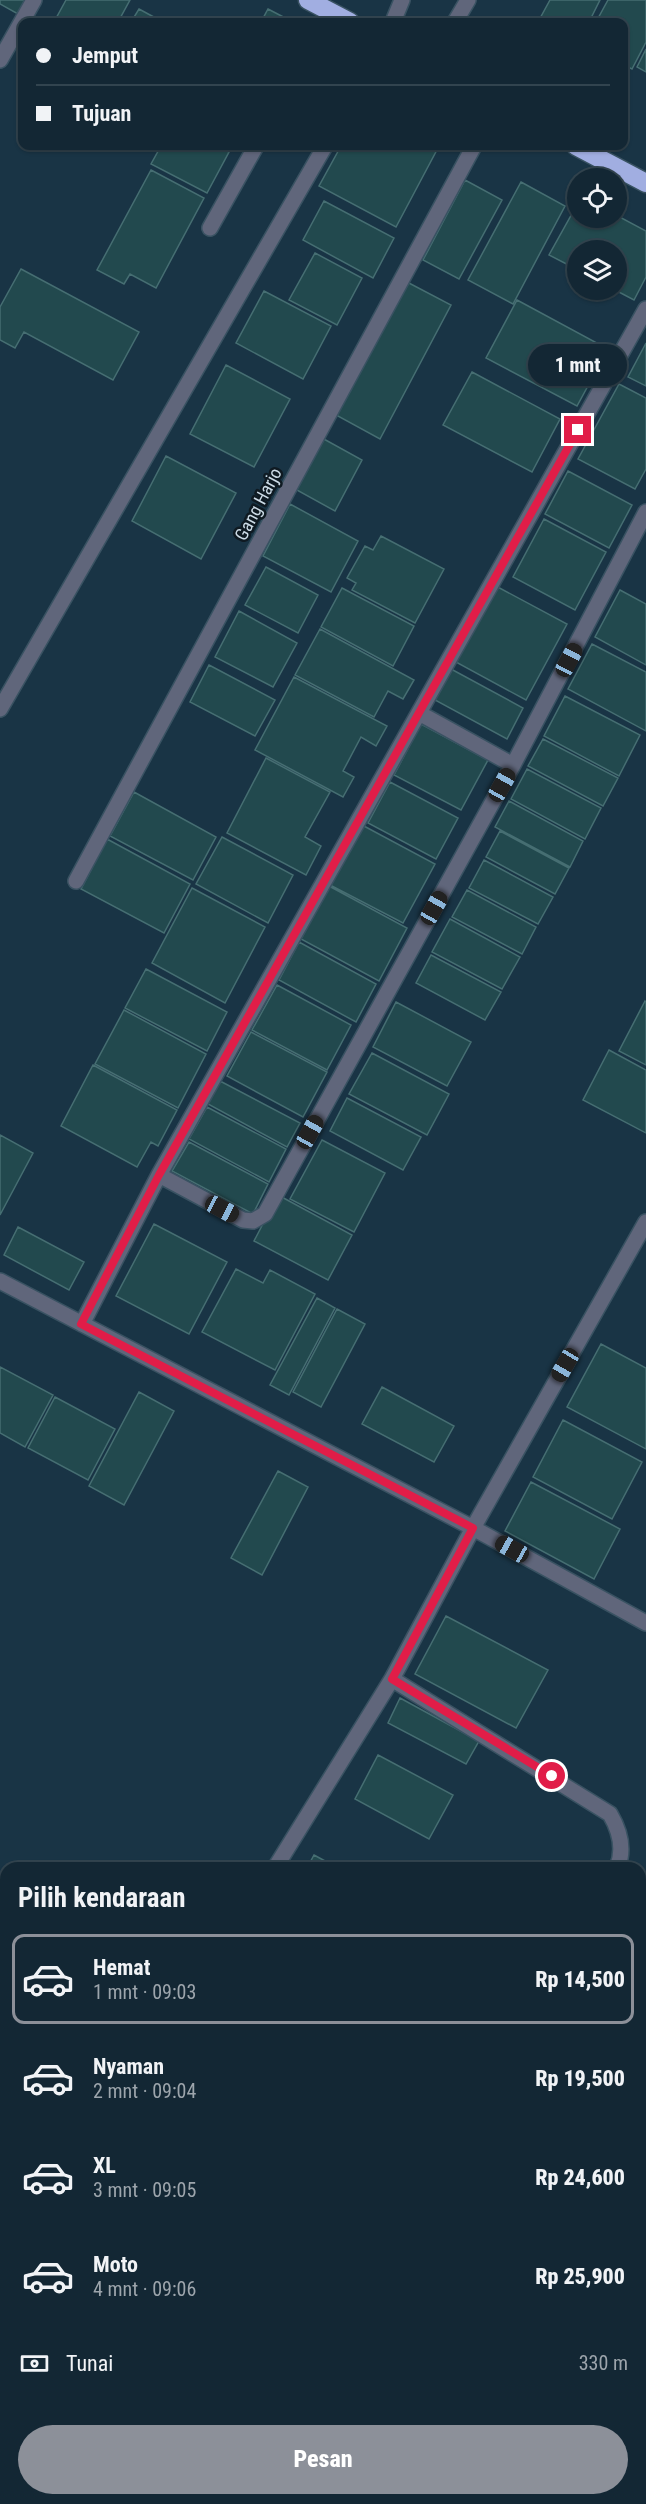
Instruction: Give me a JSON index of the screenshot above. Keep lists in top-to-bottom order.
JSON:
{
  "streets": {
    "street": ["Gang Harjo"]
  },
  "page": {
    "banner": ["Jemput", "Tujuan"],
    "bubble": "1 mnt",
    "heading": "Pilih kendaraan",
    "list": [
      {
        "name": "Hemat",
        "note": "1 mnt · 09:03",
        "value": "Rp 14,500"
      },
      {
        "name": "Nyaman",
        "note": "2 mnt · 09:04",
        "value": "Rp 19,500"
      },
      {
        "name": "XL",
        "note": "3 mnt · 09:05",
        "value": "Rp 24,600"
      },
      {
        "name": "Moto",
        "note": "4 mnt · 09:06",
        "value": "Rp 25,900"
      }
    ],
    "pay": ["Tunai", "330 m"],
    "buttons": "Pesan"
  }
}
